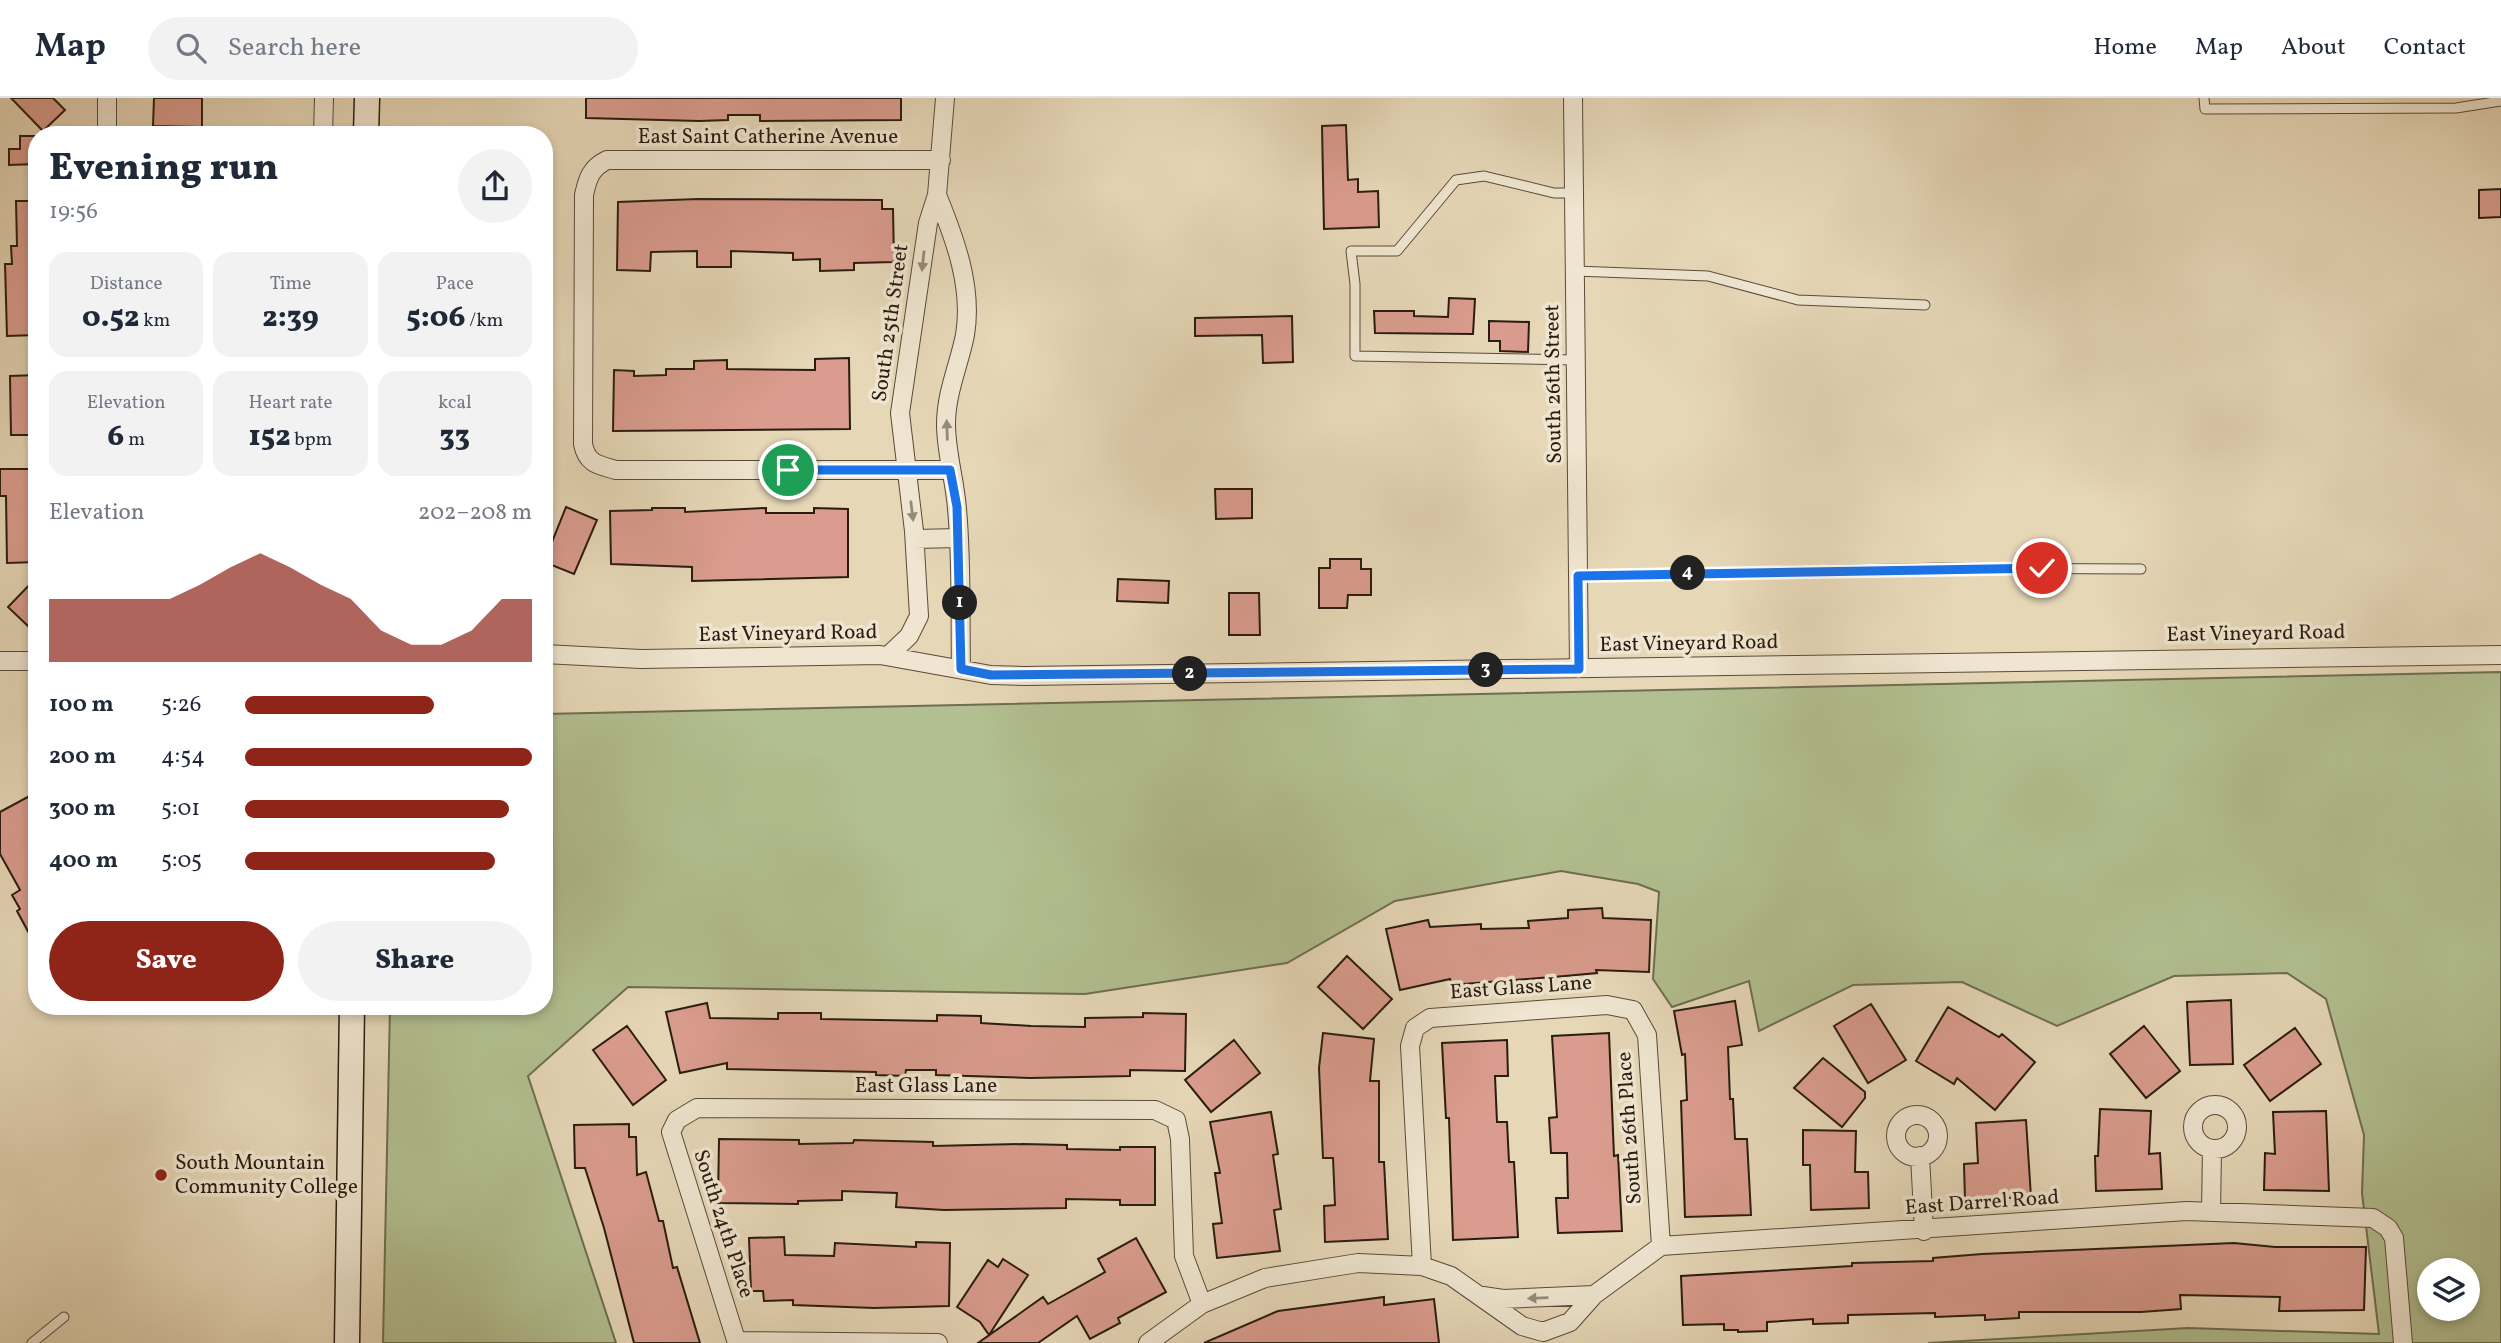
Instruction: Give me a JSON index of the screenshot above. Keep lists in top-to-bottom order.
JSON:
{
  "streets": {
    "street": [
      "East Saint Catherine Avenue",
      "South 25th Street",
      "South 26th Street",
      "East Vineyard Road",
      "East Glass Lane",
      "South 26th Place",
      "East Darrel Road",
      "South 24th Place"
    ]
  },
  "crossings": [
    ["East Saint Catherine Avenue", "South 25th Street"],
    ["South 25th Street", "East Vineyard Road"],
    ["South 26th Street", "East Vineyard Road"],
    ["East Glass Lane", "South 26th Place"],
    ["East Glass Lane", "South 24th Place"],
    ["South 26th Place", "East Darrel Road"]
  ],
  "places": ["South Mountain Community College"],
  "page": {
    "header": "Map",
    "search": "Search here",
    "nav": [
      "Home",
      "Map",
      "About",
      "Contact"
    ],
    "heading": ["Evening run", "19:56"],
    "stats": [
      ["Distance", "0.52 km"],
      ["Time", "2:39"],
      ["Pace", "5:06 /km"],
      ["Elevation", "6 m"],
      ["Heart rate", "152 bpm"],
      ["kcal", "33"]
    ],
    "chart": ["Elevation", "202–208 m"],
    "pins": [
      "4",
      "1",
      "3",
      "2"
    ],
    "list": [
      {
        "name": "100 m",
        "note": "5:26"
      },
      {
        "name": "200 m",
        "note": "4:54"
      },
      {
        "name": "300 m",
        "note": "5:01"
      },
      {
        "name": "400 m",
        "note": "5:05"
      }
    ],
    "buttons": ["Save", "Share"]
  }
}
